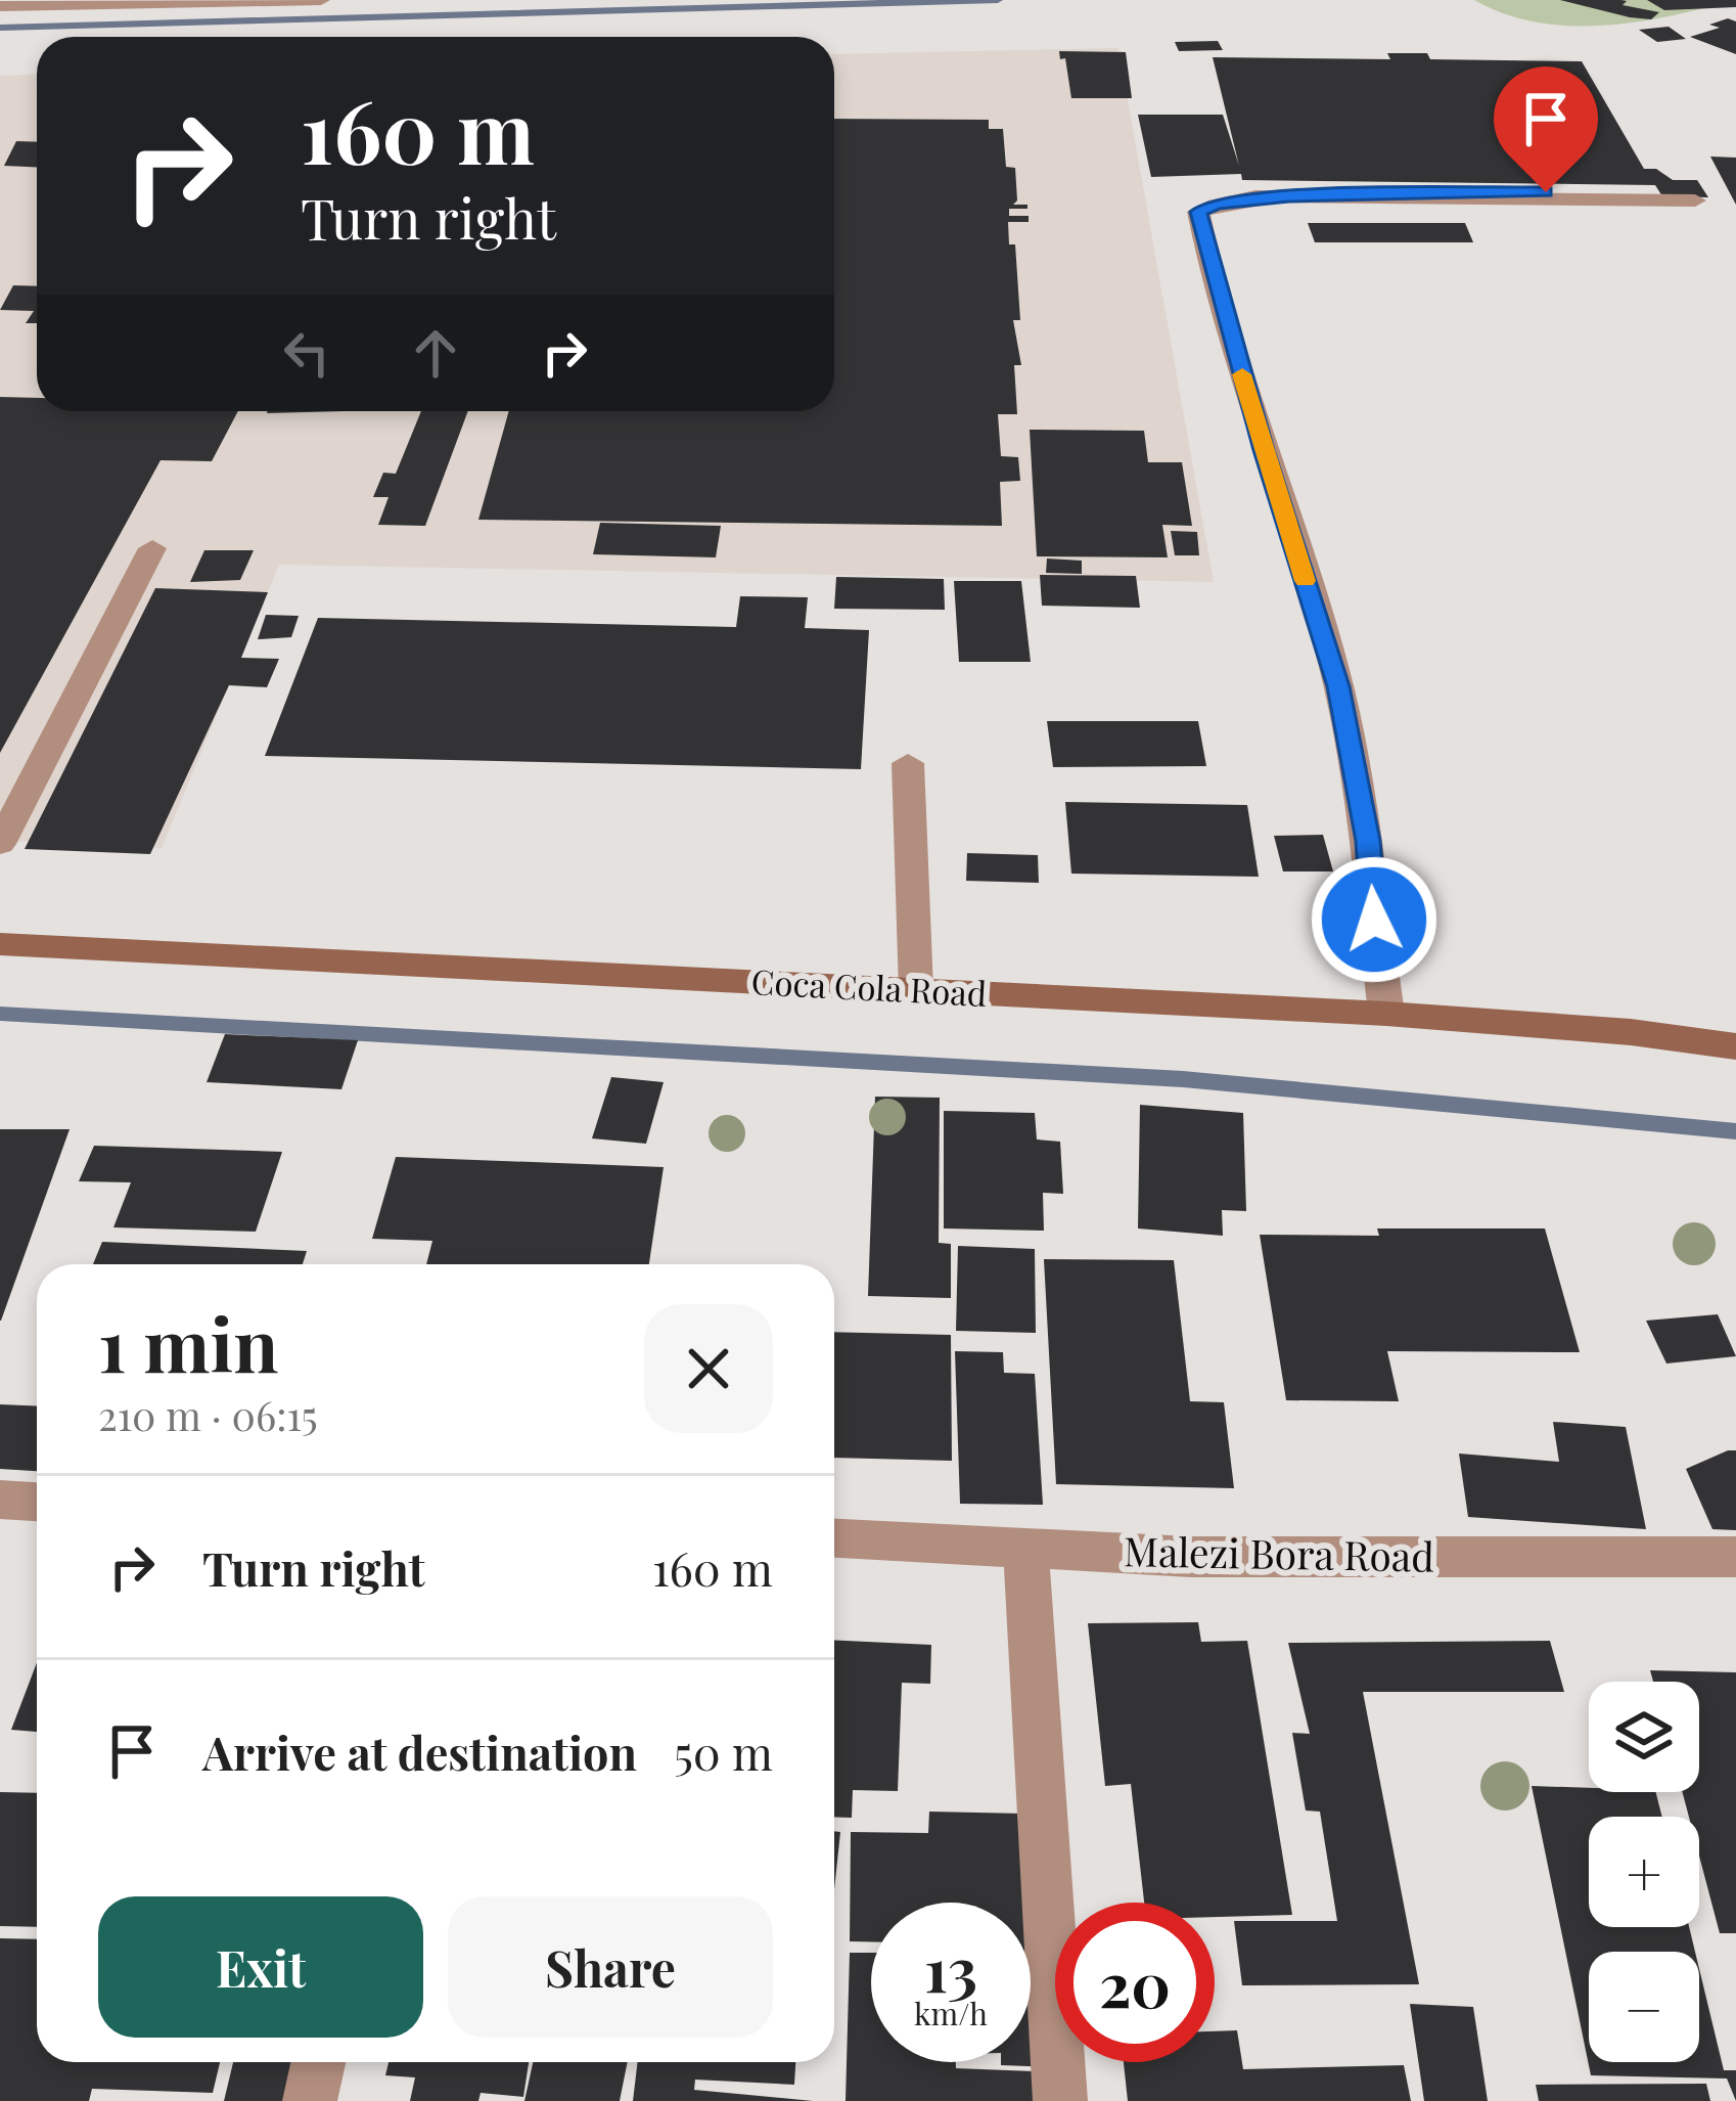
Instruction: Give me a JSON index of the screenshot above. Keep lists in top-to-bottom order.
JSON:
{
  "streets": {
    "main road": ["Coca Cola Road"],
    "street": ["Malezi Bora Road"]
  },
  "page": {
    "turn": ["160 m", "Turn right"],
    "heading": ["1 min", "210 m · 06:15"],
    "list": [
      {
        "name": "Turn right",
        "value": "160 m"
      },
      {
        "name": "Arrive at destination",
        "value": "50 m"
      }
    ],
    "map_buttons": ["+", "−"],
    "buttons": ["Exit", "Share"],
    "speed": "13 km/h",
    "limit": "20"
  }
}
